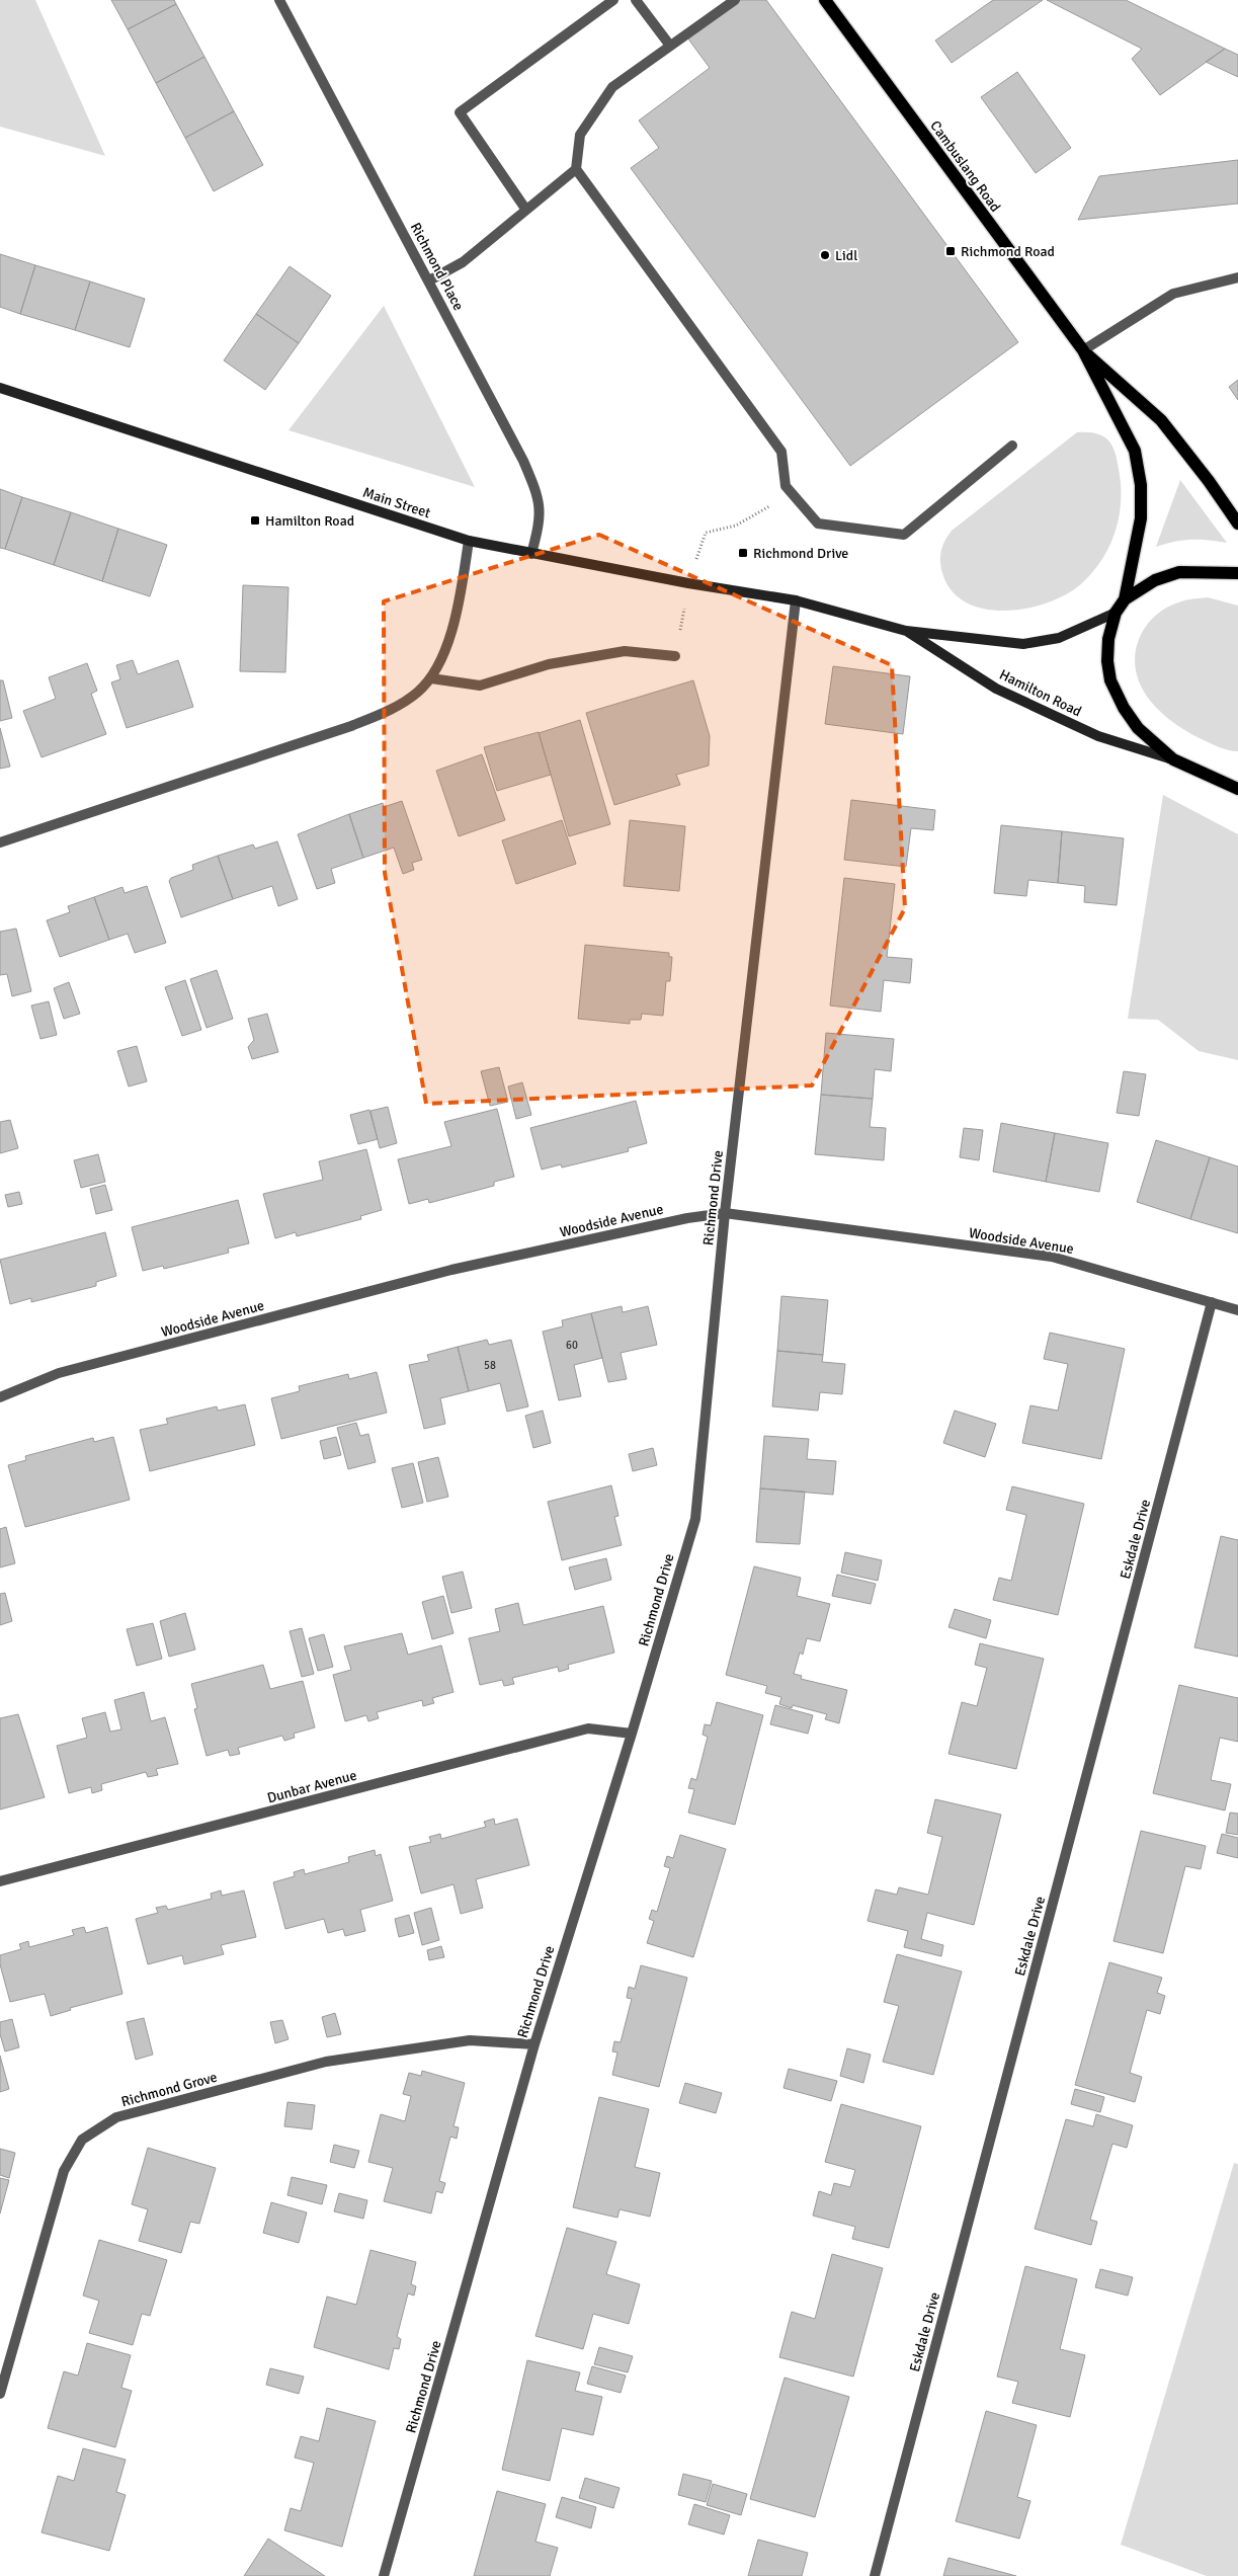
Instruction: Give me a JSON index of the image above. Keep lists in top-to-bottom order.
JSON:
{
  "streets": {
    "main road": ["Cambuslang Road", "Main Street", "Hamilton Road"],
    "street": [
      "Richmond Place",
      "Richmond Drive",
      "Woodside Avenue",
      "Eskdale Drive",
      "Dunbar Avenue",
      "Richmond Grove"
    ]
  },
  "crossings": [
    ["Richmond Place", "Main Street"],
    ["Main Street", "Hamilton Road"],
    ["Main Street", "Richmond Drive"],
    ["Hamilton Road", "Richmond Drive"],
    ["Richmond Drive", "Woodside Avenue"],
    ["Richmond Drive", "Dunbar Avenue"],
    ["Richmond Drive", "Richmond Grove"],
    ["Woodside Avenue", "Eskdale Drive"]
  ],
  "places": {
    "transit": ["Richmond Road", "Hamilton Road", "Richmond Drive"],
    "other": ["Lidl"]
  },
  "house_numbers": ["60", "58"]
}
